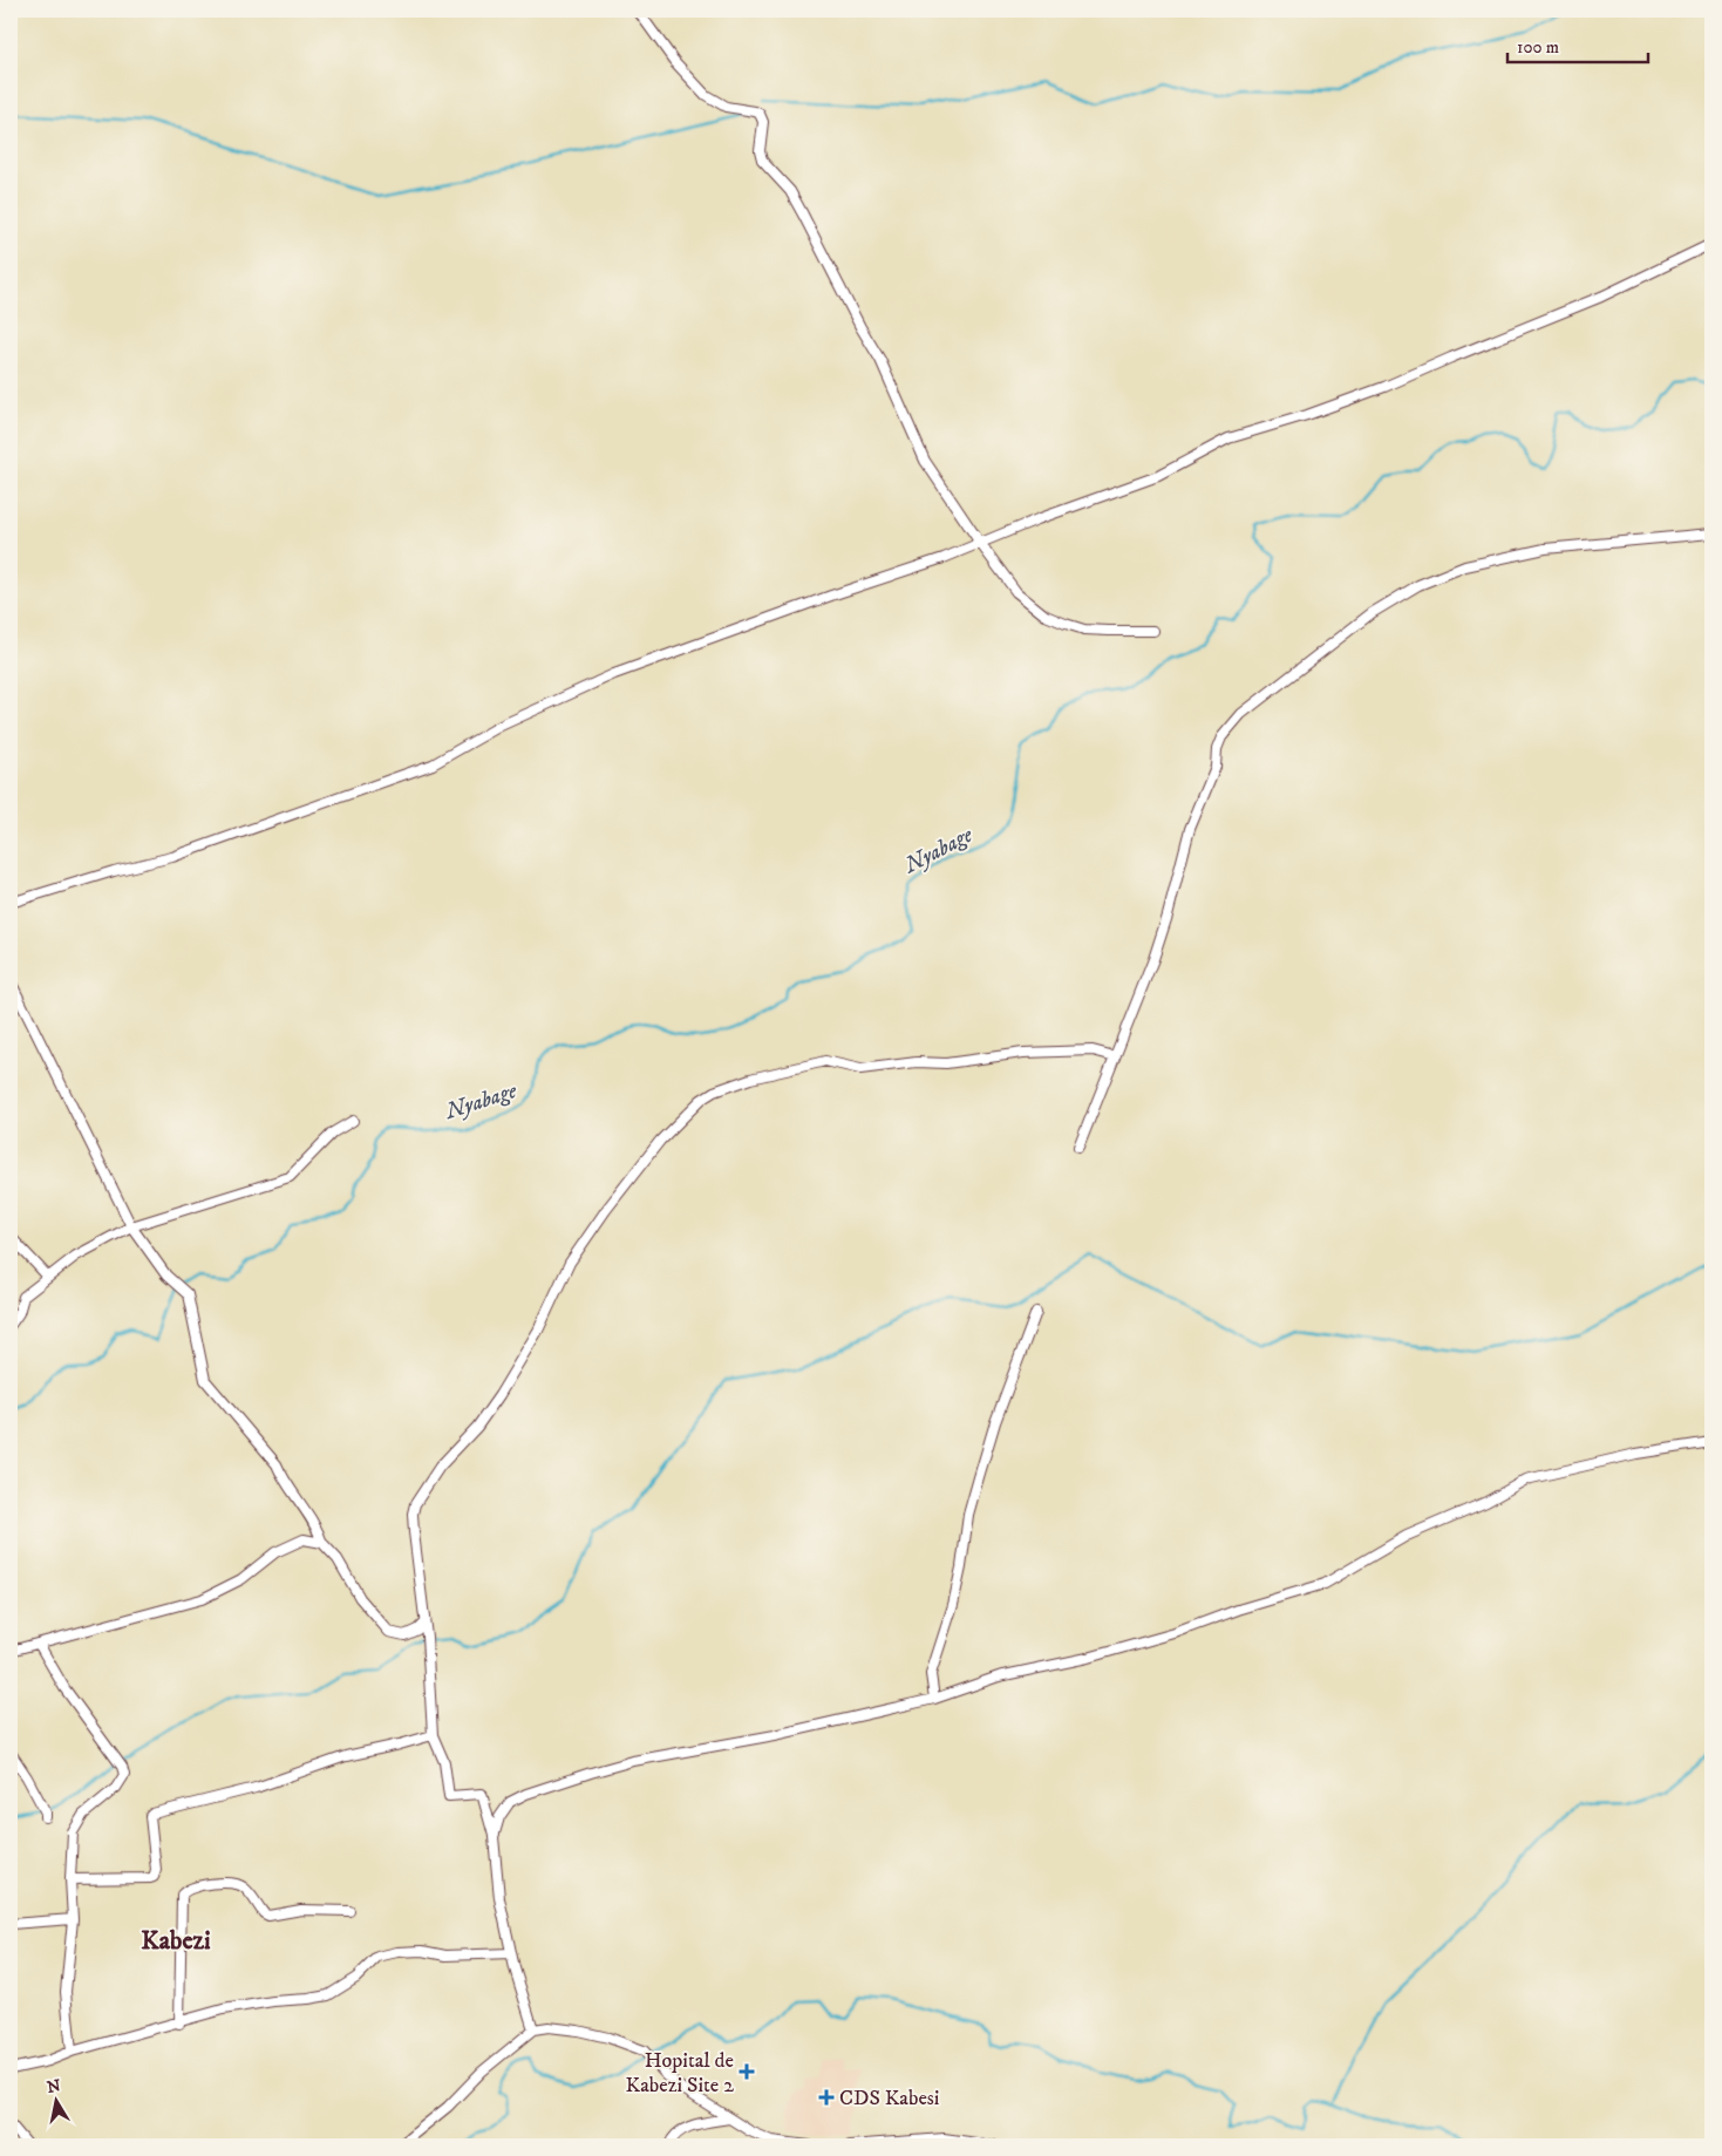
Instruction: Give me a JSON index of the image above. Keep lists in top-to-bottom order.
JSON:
{
  "districts": ["Kabezi"],
  "water": ["Nyabage"],
  "places": {
    "health": ["Hopital de Kabezi Site 2", "CDS Kabesi"]
  },
  "scale_bar": "100 m",
  "north": "top"
}
